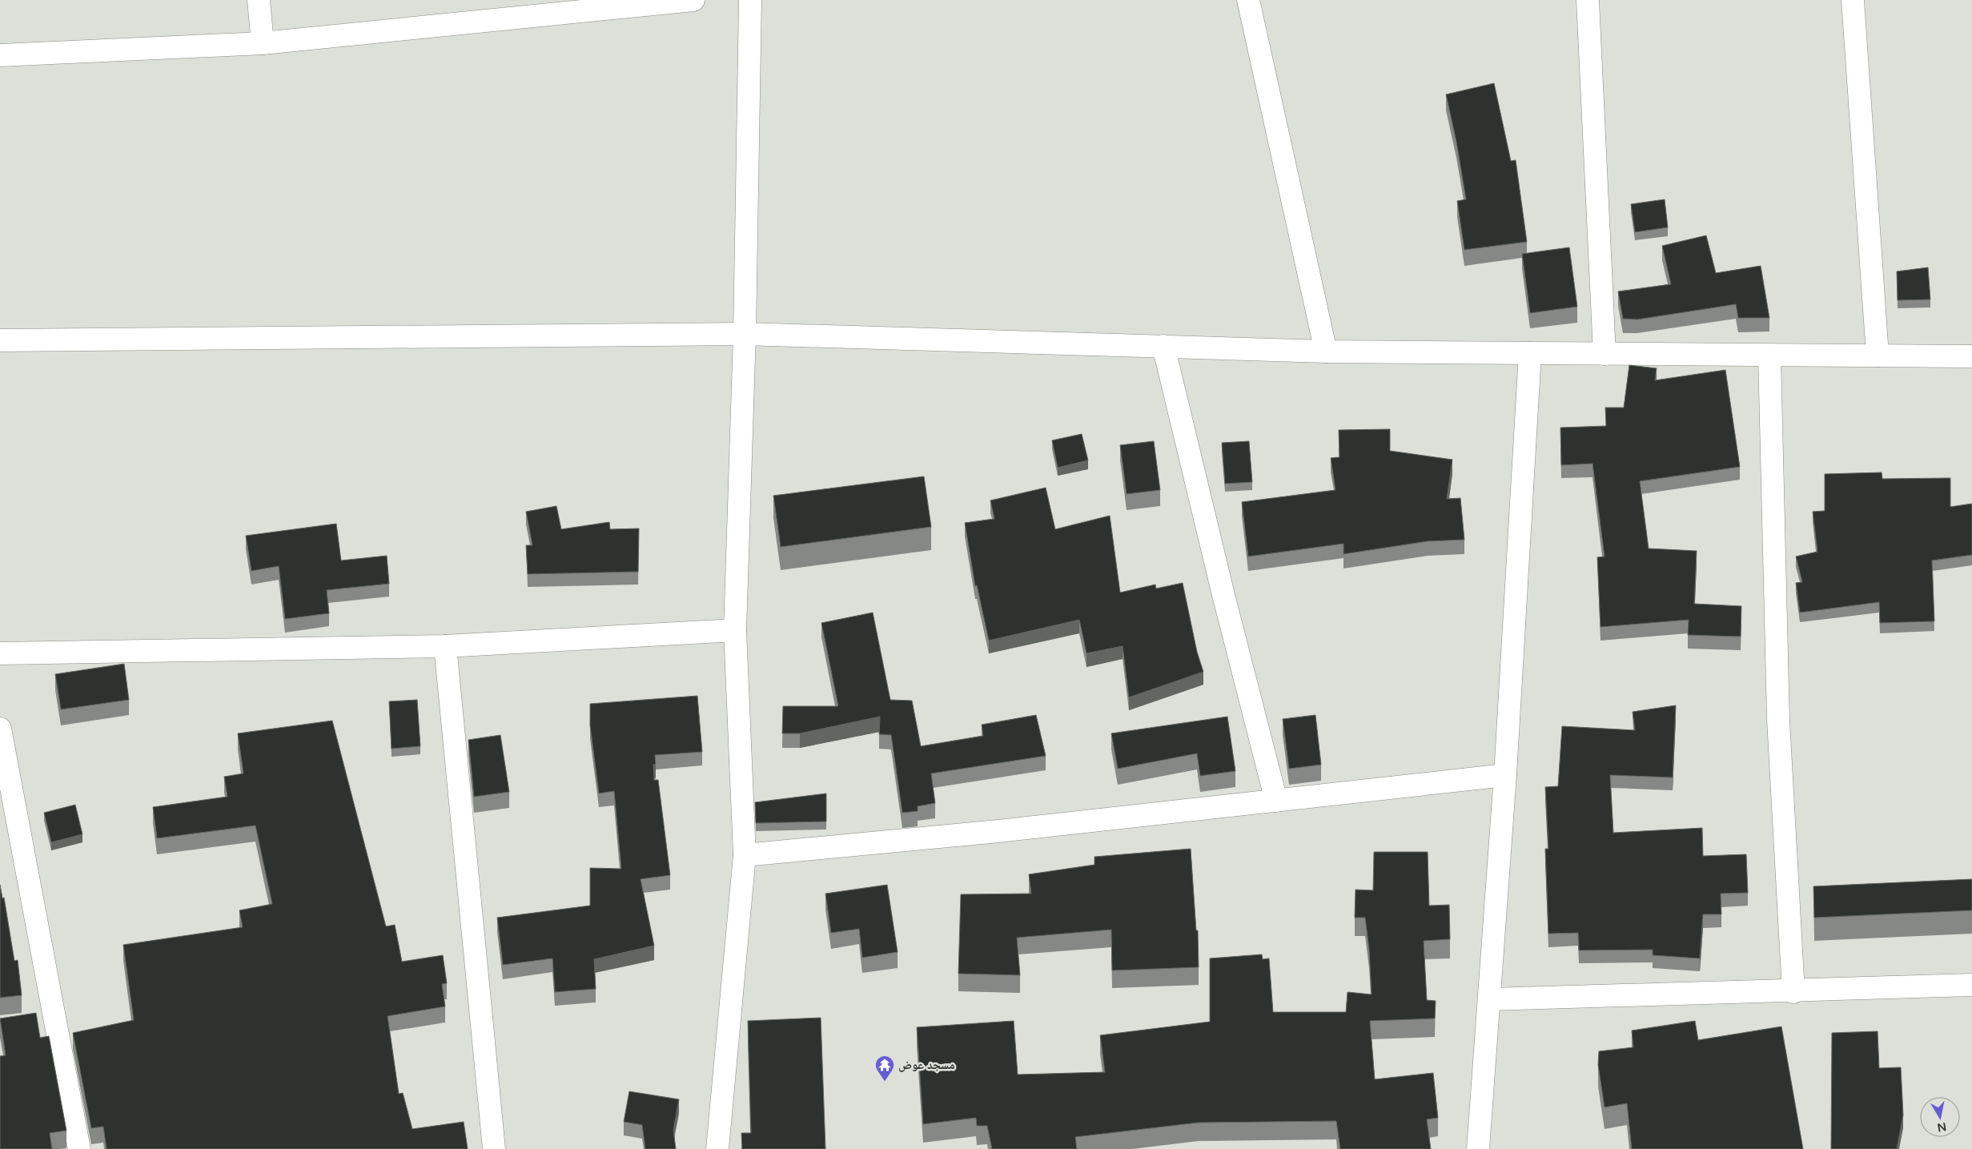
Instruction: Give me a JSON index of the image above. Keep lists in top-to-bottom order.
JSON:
{
  "places": {
    "temple": ["مسجد عوض"]
  },
  "north": "bottom"
}
